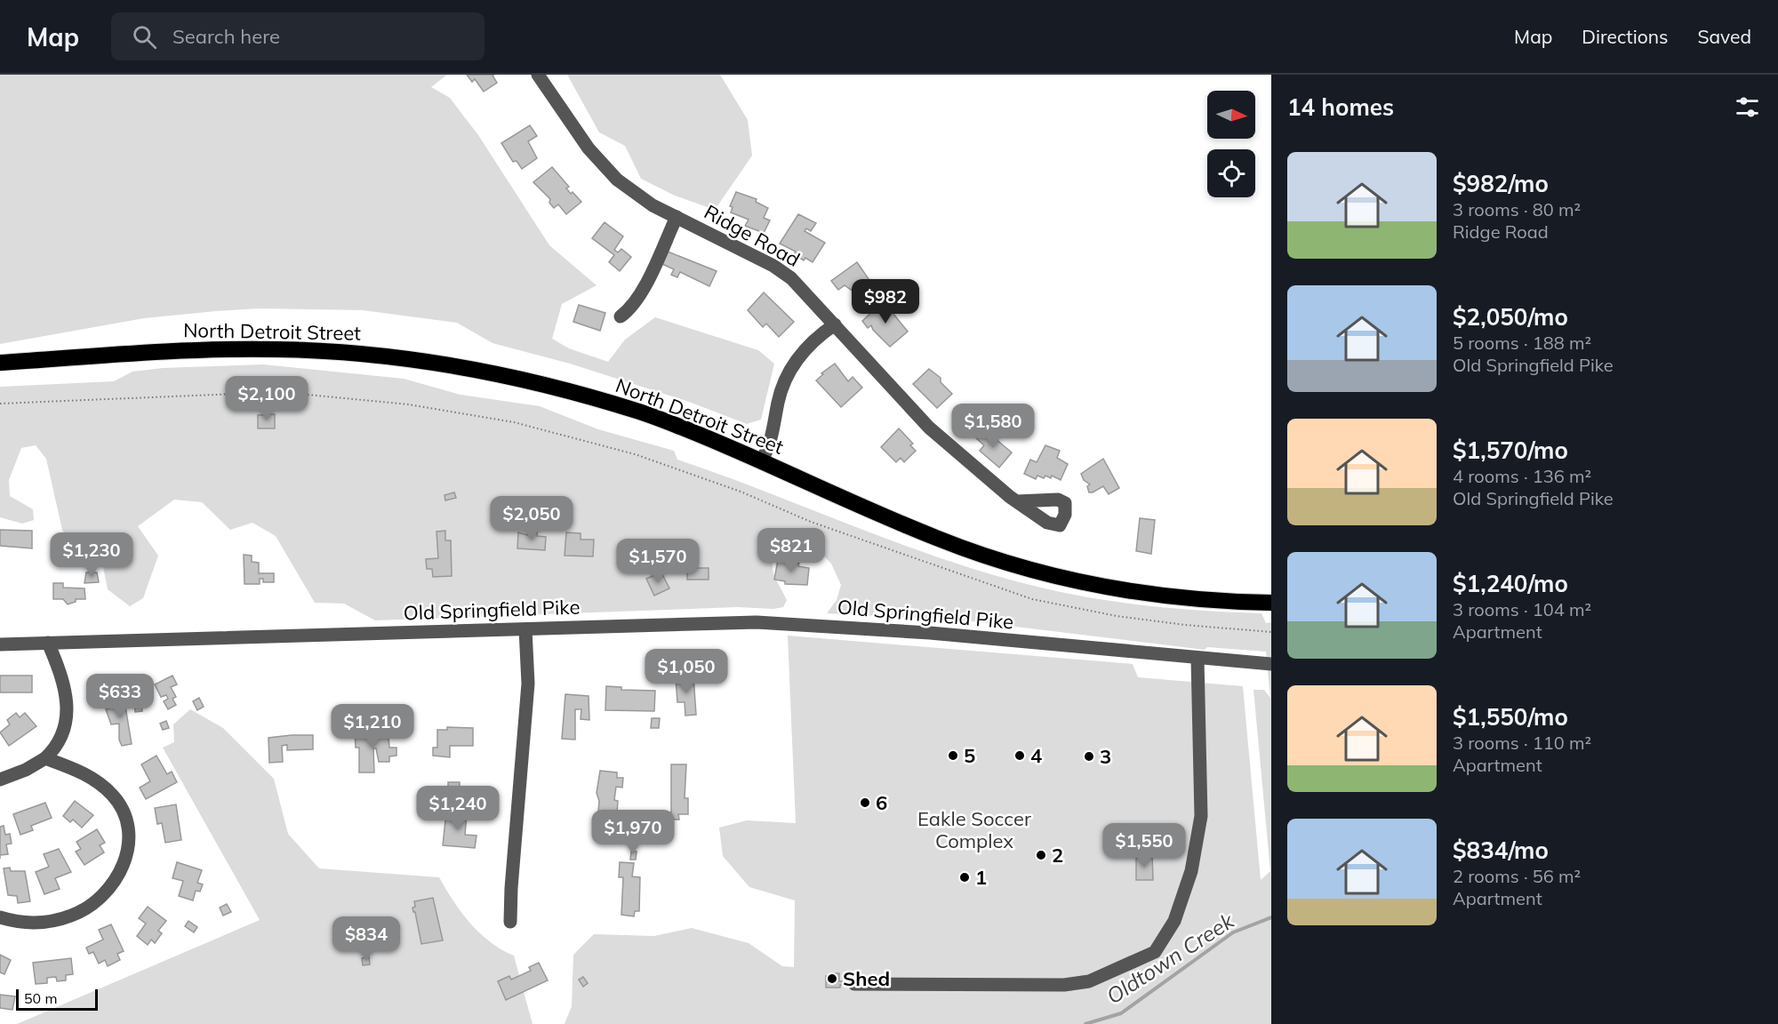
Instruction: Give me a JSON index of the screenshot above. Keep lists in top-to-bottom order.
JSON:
{
  "streets": {
    "highway": ["North Detroit Street"],
    "street": ["Ridge Road", "Old Springfield Pike"]
  },
  "water": ["Oldtown Creek"],
  "parks": ["Eakle Soccer Complex"],
  "places": [
    "5",
    "4",
    "3",
    "6",
    "2",
    "1",
    "Shed"
  ],
  "scale_bar": "50 m",
  "north": "right",
  "page": {
    "header": "Map",
    "search": "Search here",
    "nav": ["Map", "Directions", "Saved"],
    "heading": "14 homes",
    "list": [
      {
        "name": "$982/mo",
        "note": "3 rooms · 80 m² · Ridge Road"
      },
      {
        "name": "$2,050/mo",
        "note": "5 rooms · 188 m² · Old Springfield Pike"
      },
      {
        "name": "$1,570/mo",
        "note": "4 rooms · 136 m² · Old Springfield Pike"
      },
      {
        "name": "$1,240/mo",
        "note": "3 rooms · 104 m² · Apartment"
      },
      {
        "name": "$1,550/mo",
        "note": "3 rooms · 110 m² · Apartment"
      },
      {
        "name": "$834/mo",
        "note": "2 rooms · 56 m² · Apartment"
      }
    ],
    "price": [
      "$982",
      "$2,100",
      "$1,580",
      "$2,050",
      "$821",
      "$1,230",
      "$1,570",
      "$1,050",
      "$633",
      "$1,210",
      "$1,240",
      "$1,970",
      "$1,550",
      "$834"
    ],
    "scale": "50 m"
  }
}
